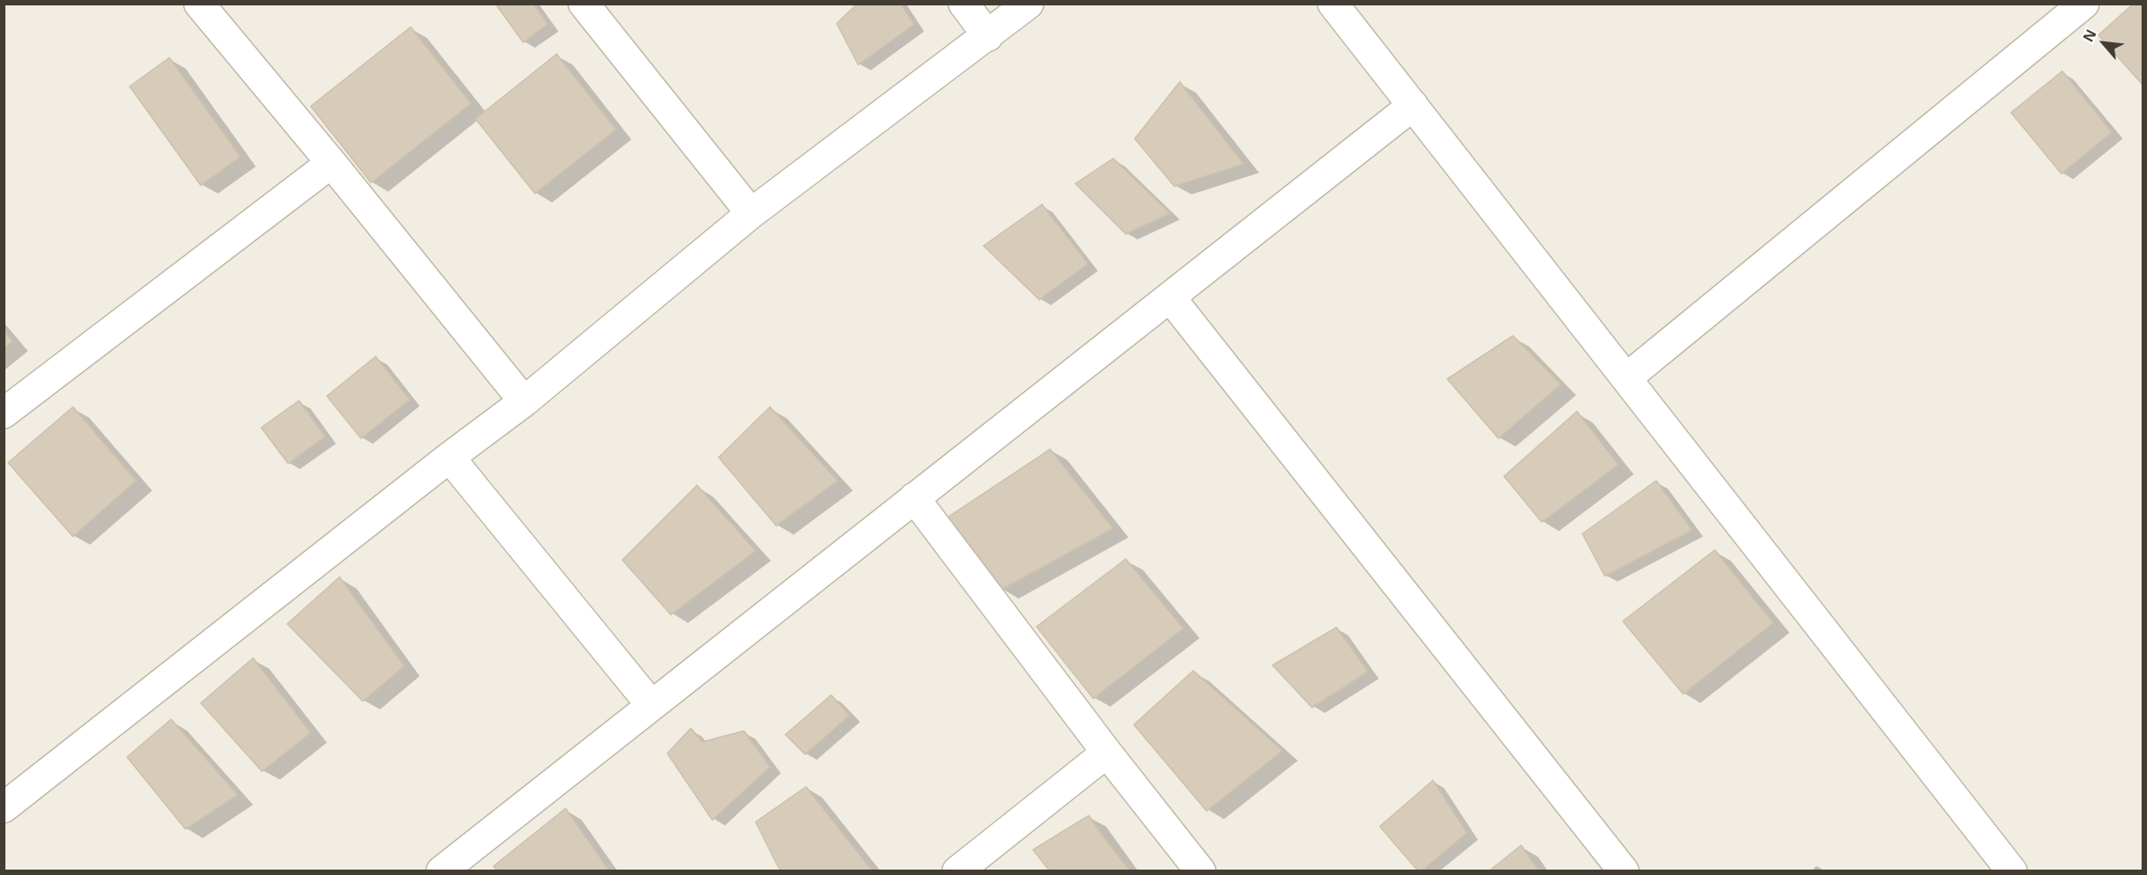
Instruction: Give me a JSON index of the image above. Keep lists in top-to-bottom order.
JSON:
{
  "north": "top left"
}
